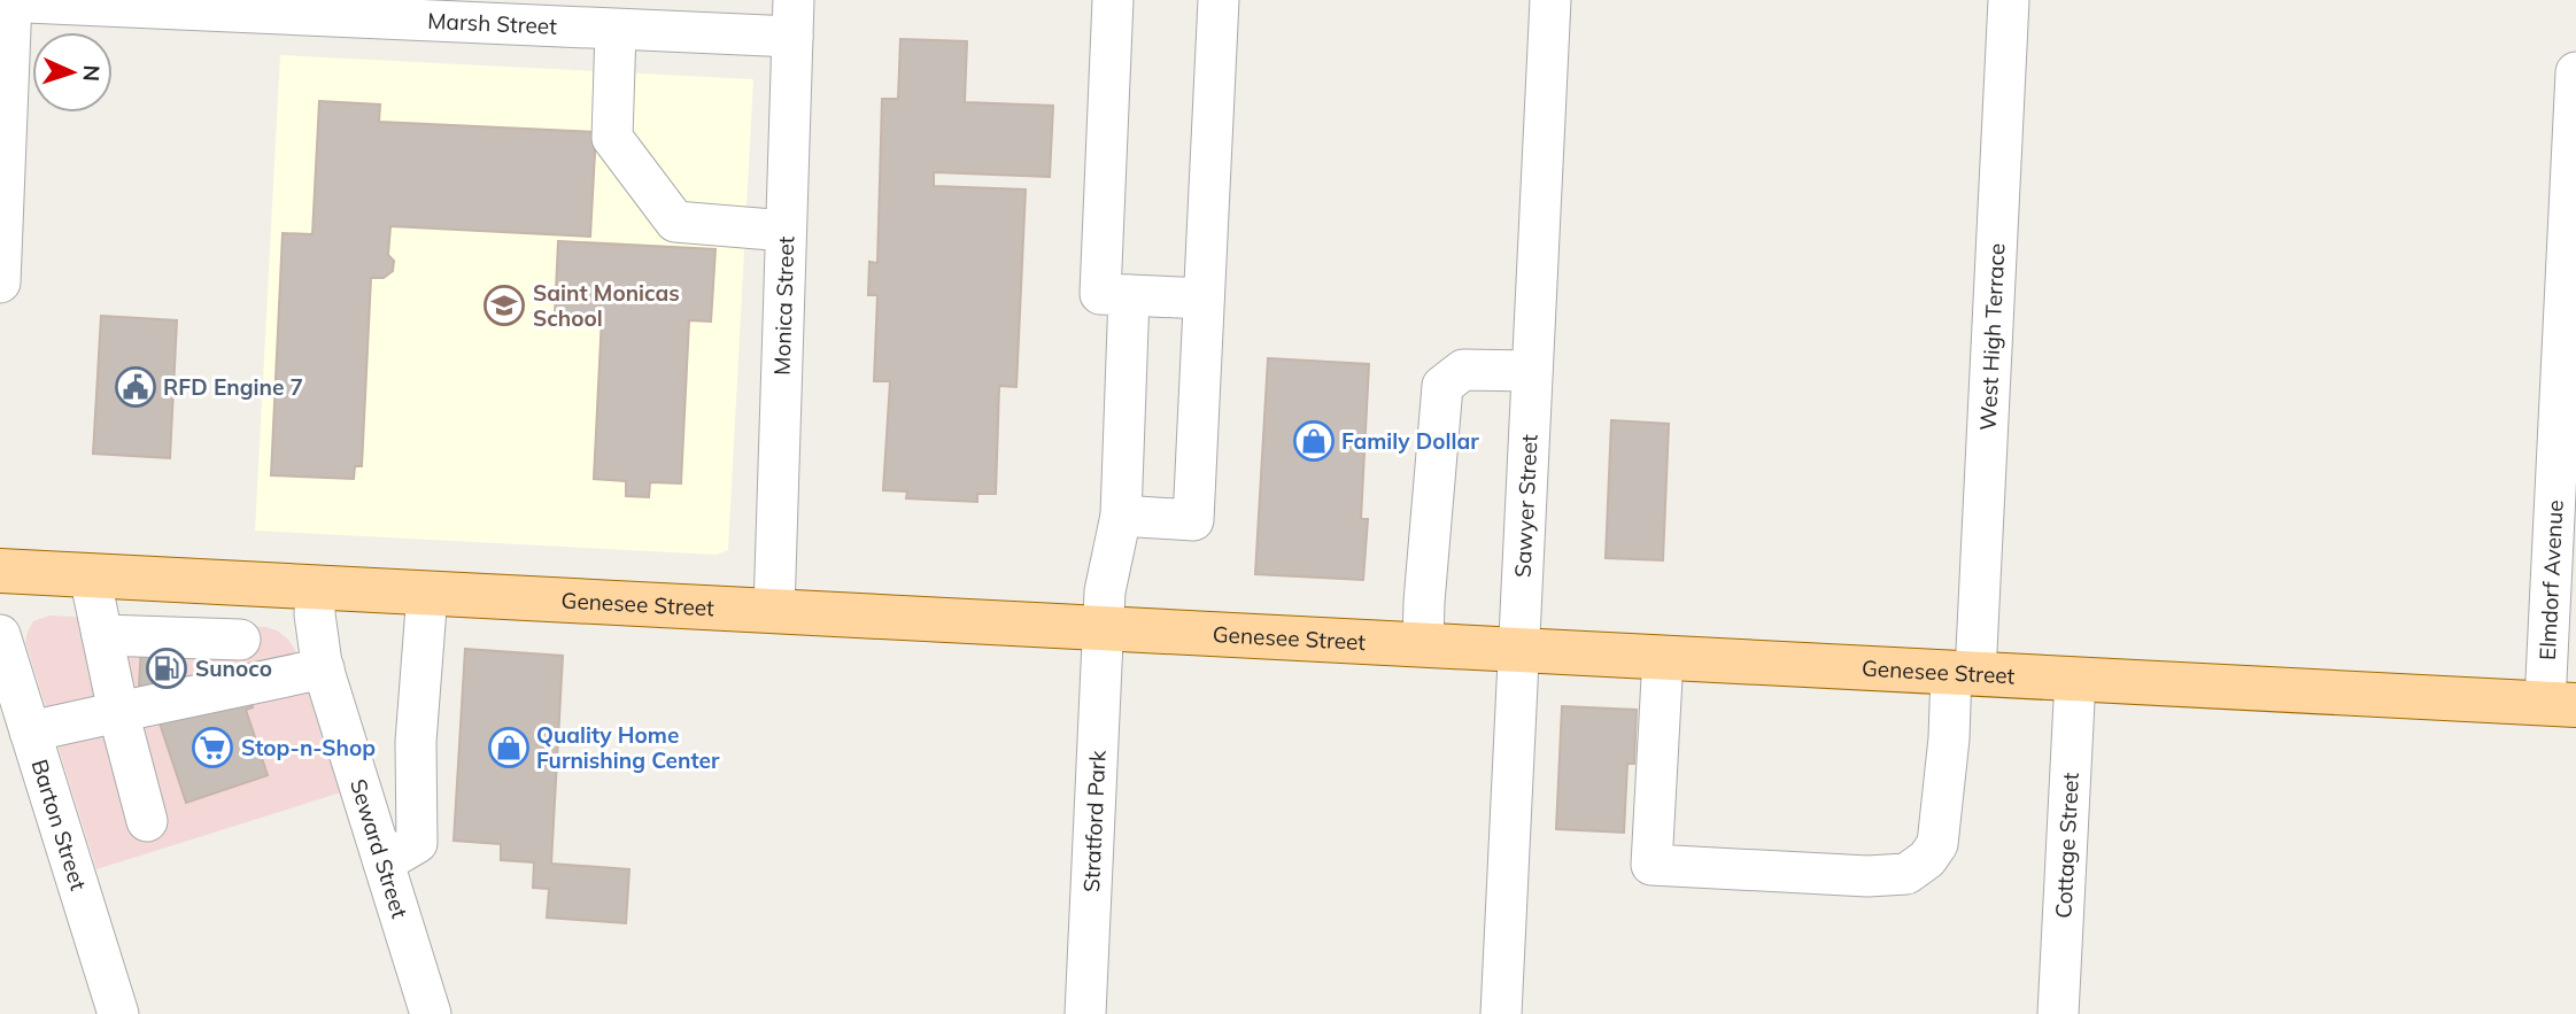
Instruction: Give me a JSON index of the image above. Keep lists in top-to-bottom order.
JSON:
{
  "streets": {
    "main road": ["Genesee Street"],
    "street": [
      "Marsh Street",
      "Monica Street",
      "West High Terrace",
      "Sawyer Street",
      "Elmdorf Avenue",
      "Stratford Park",
      "Barton Street",
      "Cottage Street",
      "Seward Street"
    ]
  },
  "crossings": [
    ["Marsh Street", "Monica Street"],
    ["Monica Street", "Genesee Street"],
    ["West High Terrace", "Genesee Street"],
    ["Sawyer Street", "Genesee Street"],
    ["Elmdorf Avenue", "Genesee Street"],
    ["Genesee Street", "Stratford Park"],
    ["Genesee Street", "Cottage Street"],
    ["Genesee Street", "Seward Street"]
  ],
  "places": {
    "school or university": ["Saint Monicas School"],
    "public building": ["RFD Engine 7"],
    "shop": ["Family Dollar", "Quality Home Furnishing Center"],
    "fuel station": ["Sunoco"],
    "supermarket": ["Stop-n-Shop"]
  },
  "north": "right"
}
